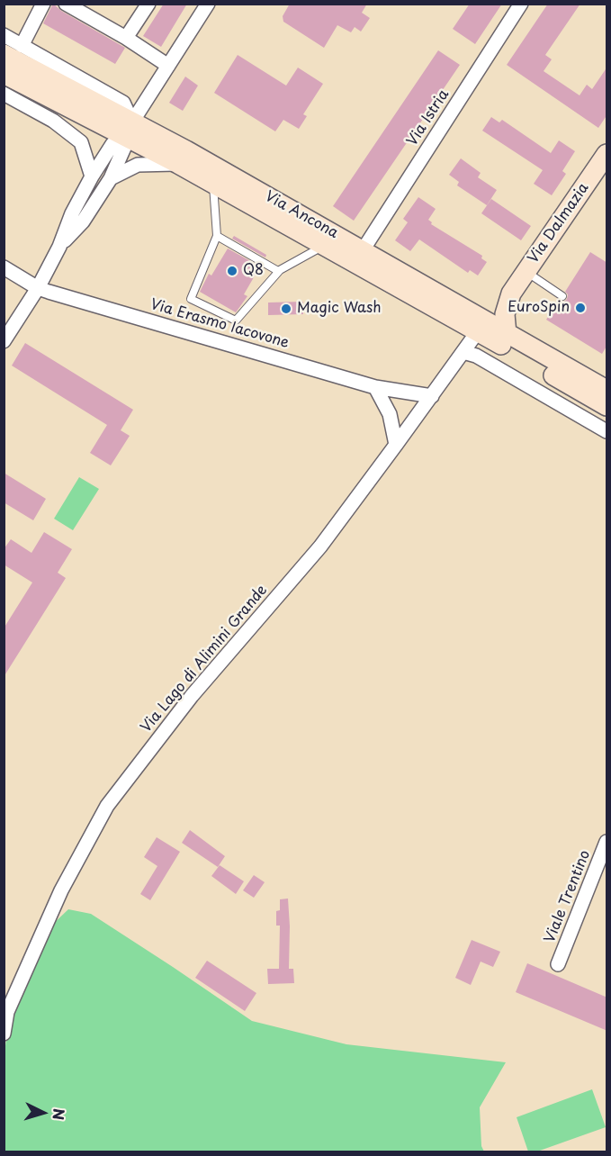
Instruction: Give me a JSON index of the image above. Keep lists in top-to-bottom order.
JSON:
{
  "streets": {
    "street": [
      "Via Istria",
      "Via Ancona",
      "Via Dalmazia",
      "Via Erasmo Iacovone",
      "Via Lago di Alimini Grande",
      "Viale Trentino"
    ]
  },
  "crossings": [
    ["Via Istria", "Via Ancona"],
    ["Via Ancona", "Via Dalmazia"],
    ["Via Ancona", "Via Lago di Alimini Grande"],
    ["Via Erasmo Iacovone", "Via Lago di Alimini Grande"]
  ],
  "places": ["Q8", "EuroSpin", "Magic Wash"],
  "north": "right"
}
